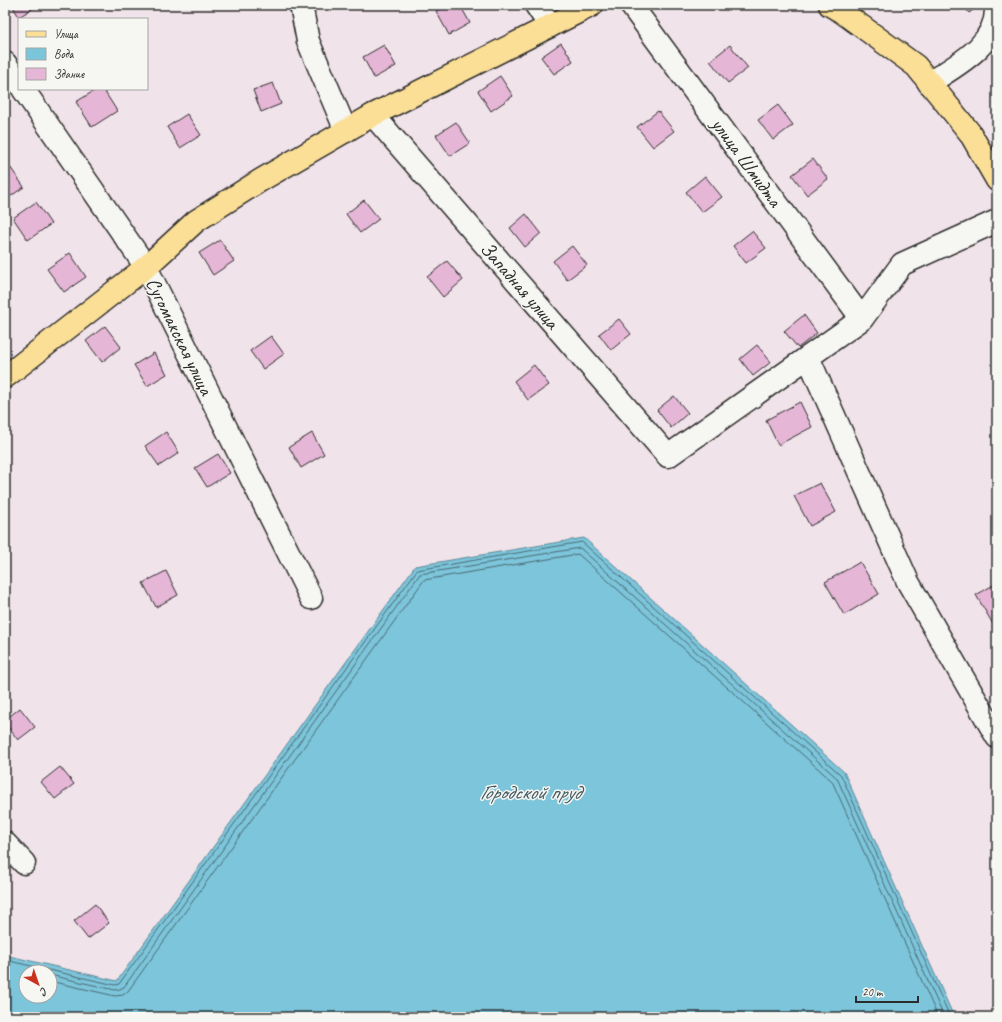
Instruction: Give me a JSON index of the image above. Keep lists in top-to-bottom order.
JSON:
{
  "streets": {
    "street": ["улица Шмидта", "Западная улица", "Сугомакская улица"]
  },
  "water": ["Городской пруд"],
  "legend": ["Улица", "Вода", "Здание"],
  "scale_bar": "20 m",
  "north": "bottom right"
}
